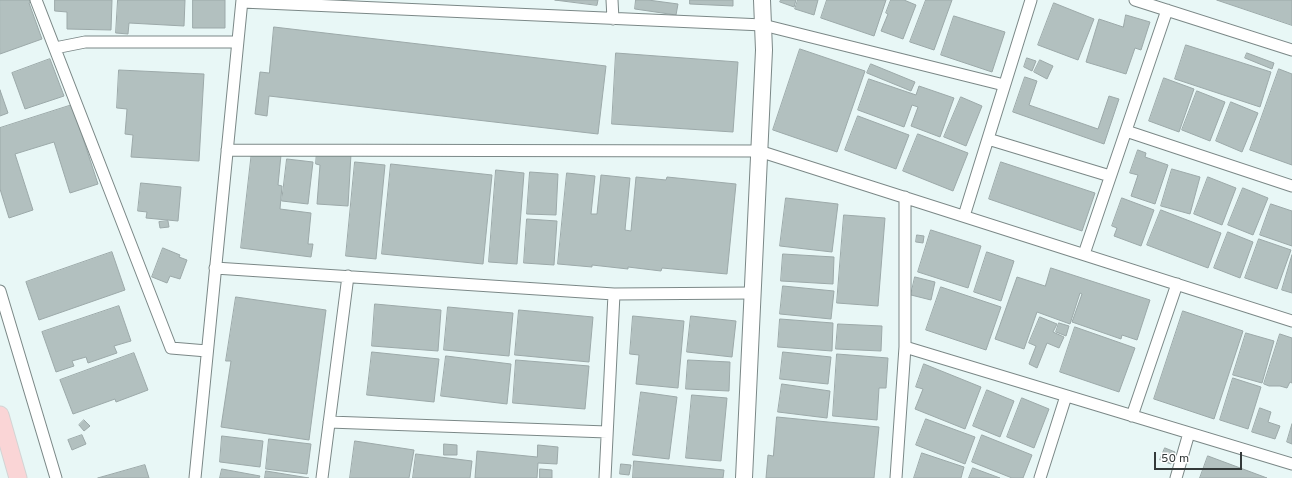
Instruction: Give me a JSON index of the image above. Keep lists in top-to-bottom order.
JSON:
{
  "scale_bar": "50 m"
}
